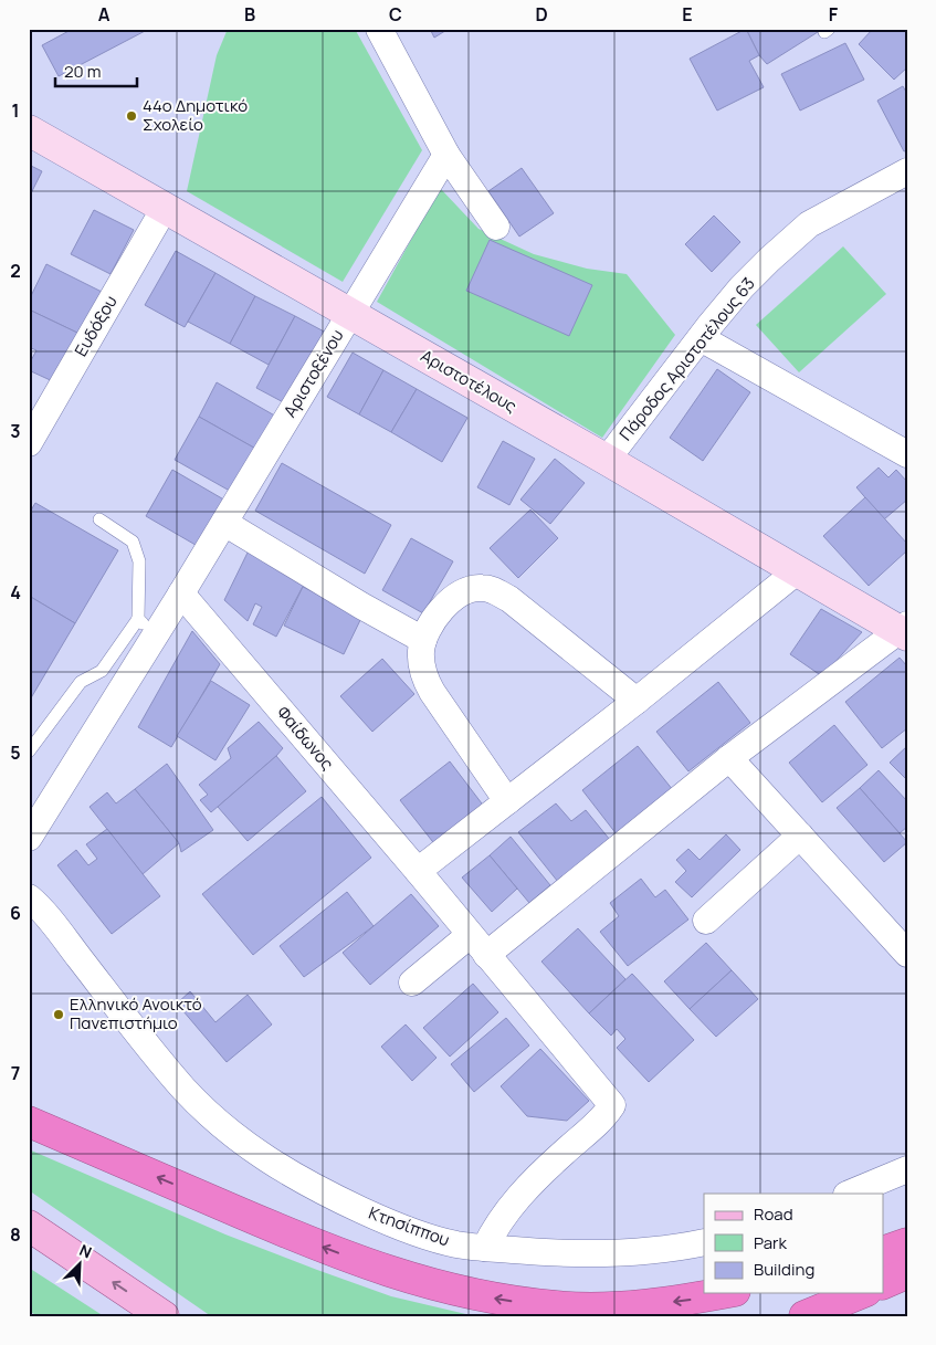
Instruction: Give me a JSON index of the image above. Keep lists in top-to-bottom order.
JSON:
{
  "streets": {
    "main road": ["Αριστοτέλους"],
    "street": [
      "Ευδόξου",
      "Πάροδος Αριστοτέλους 63",
      "Αριστοξένου",
      "Φαίδωνος",
      "Κτησίππου"
    ]
  },
  "crossings": [
    ["Ευδόξου", "Αριστοτέλους"],
    ["Πάροδος Αριστοτέλους 63", "Αριστοτέλους"],
    ["Αριστοξένου", "Αριστοτέλους"],
    ["Αριστοξένου", "Φαίδωνος"],
    ["Φαίδωνος", "Κτησίππου"]
  ],
  "places": ["44ο Δημοτικό Σχολείο", "Ελληνικό Ανοικτό Πανεπιστήμιο"],
  "legend": ["Road", "Park", "Building"],
  "scale_bar": "20 m",
  "north": "top right",
  "grid": {
    "columns": [
      "A",
      "B",
      "C",
      "D",
      "E",
      "F"
    ],
    "rows": [
      "1",
      "2",
      "3",
      "4",
      "5",
      "6",
      "7",
      "8"
    ]
  }
}
